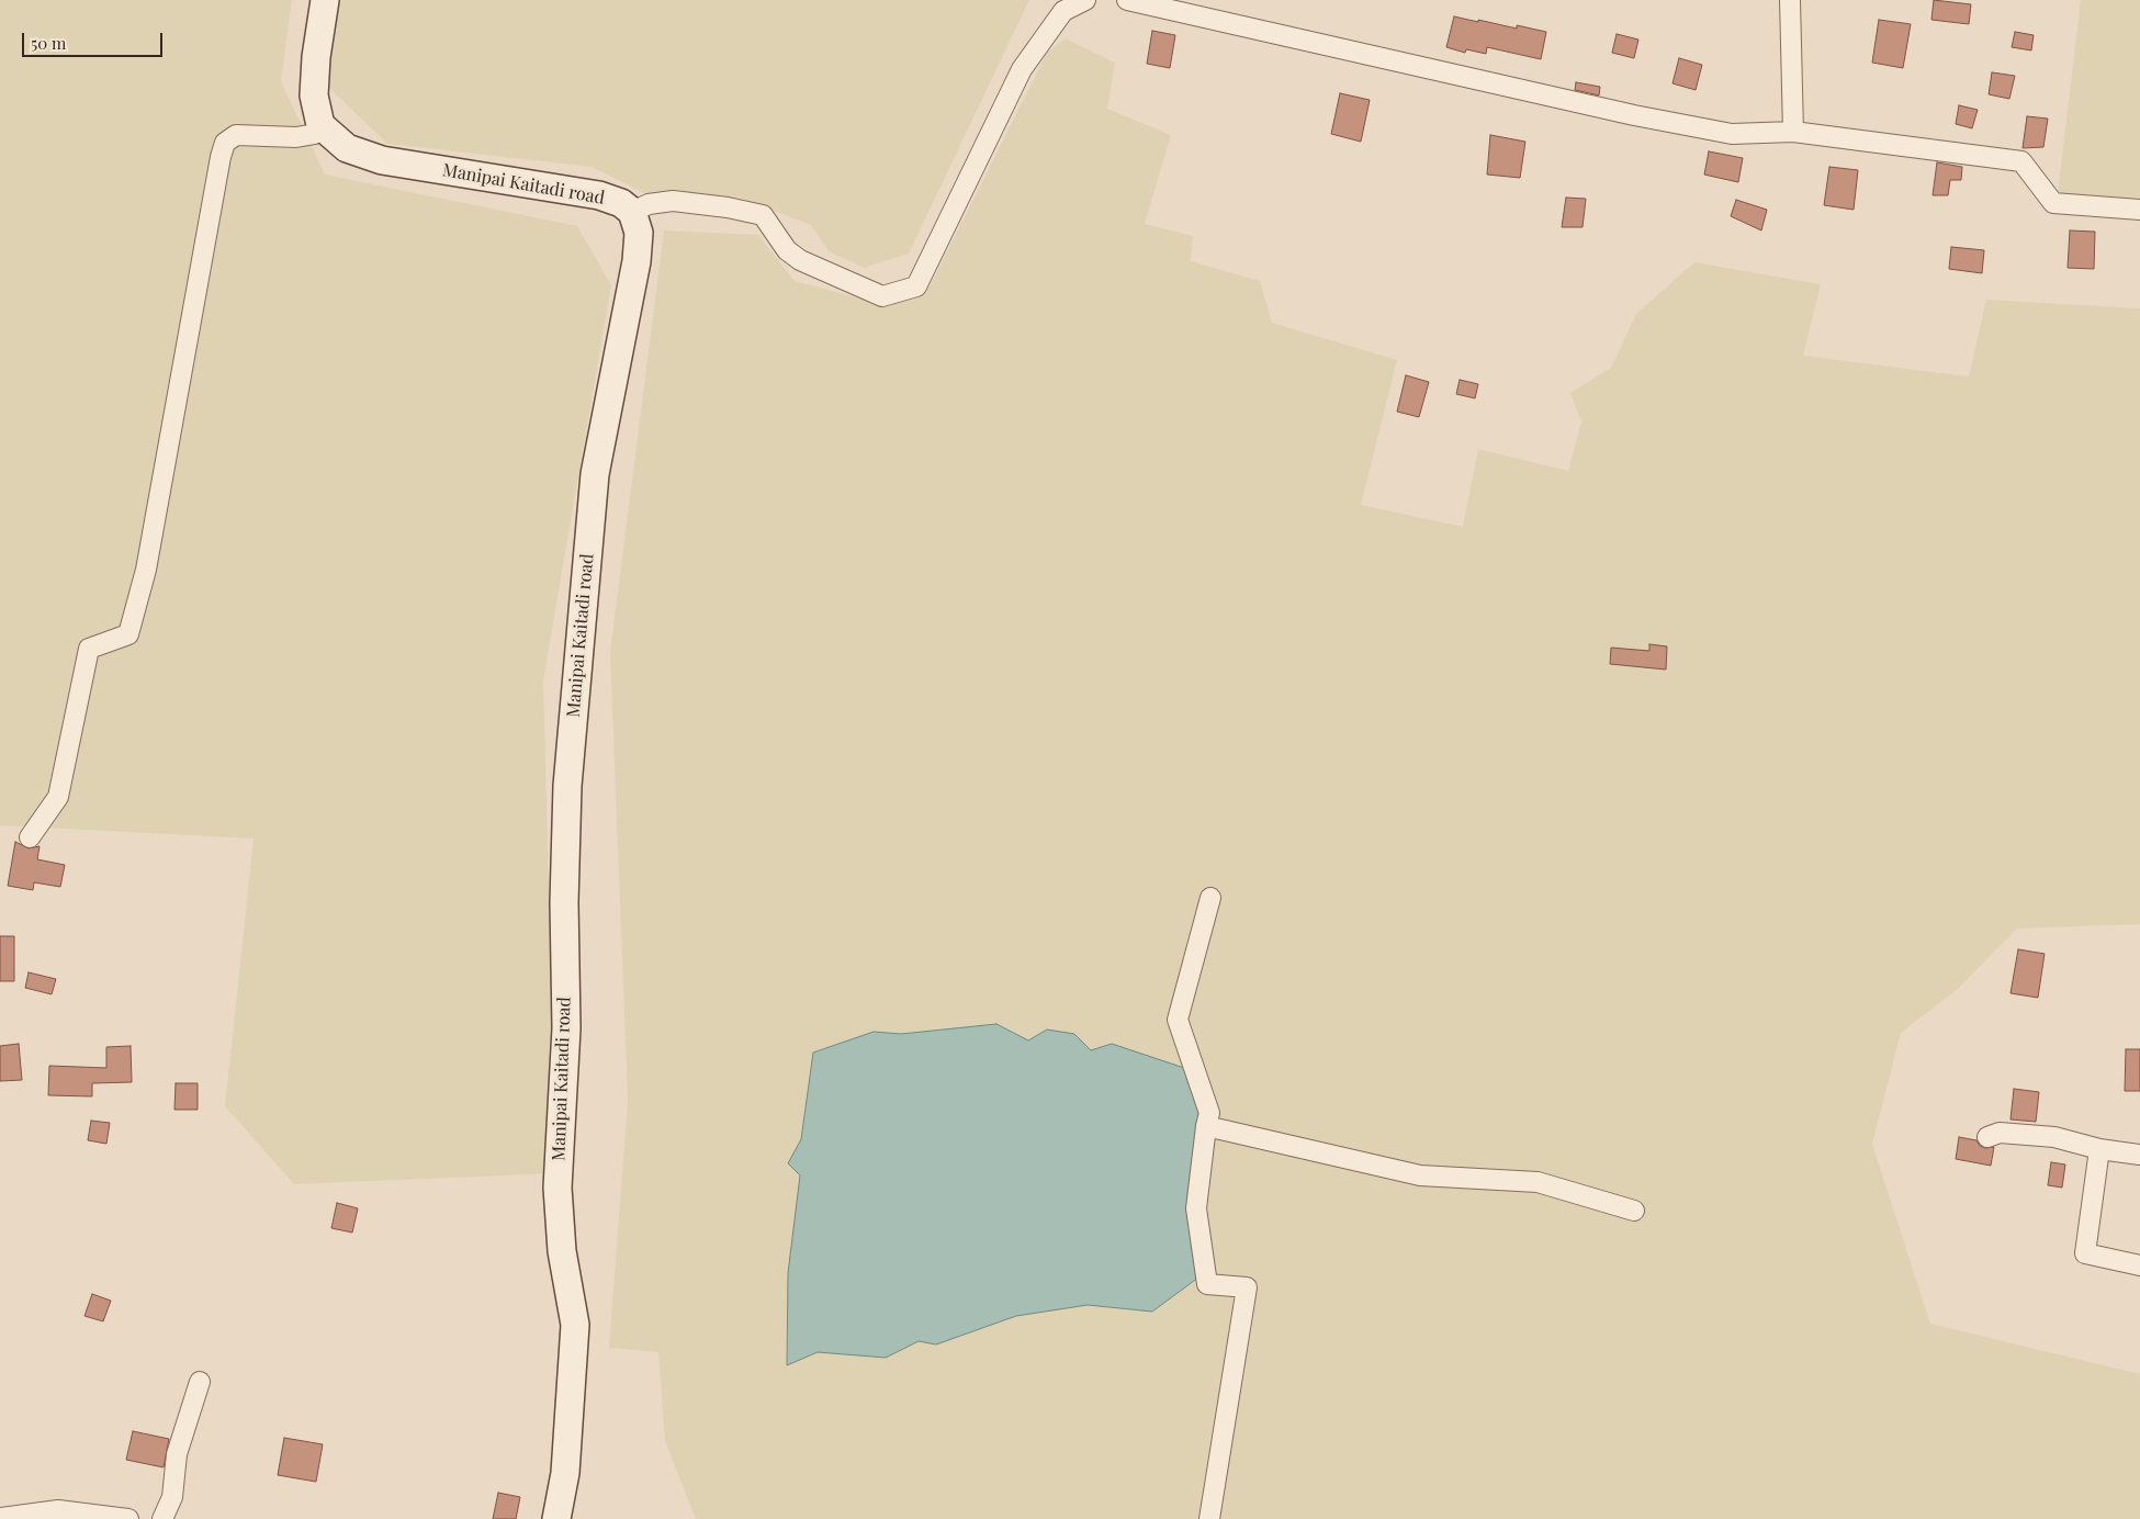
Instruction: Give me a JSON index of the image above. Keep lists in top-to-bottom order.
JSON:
{
  "streets": {
    "main road": ["Manipai Kaitadi road"]
  },
  "scale_bar": "50 m"
}
